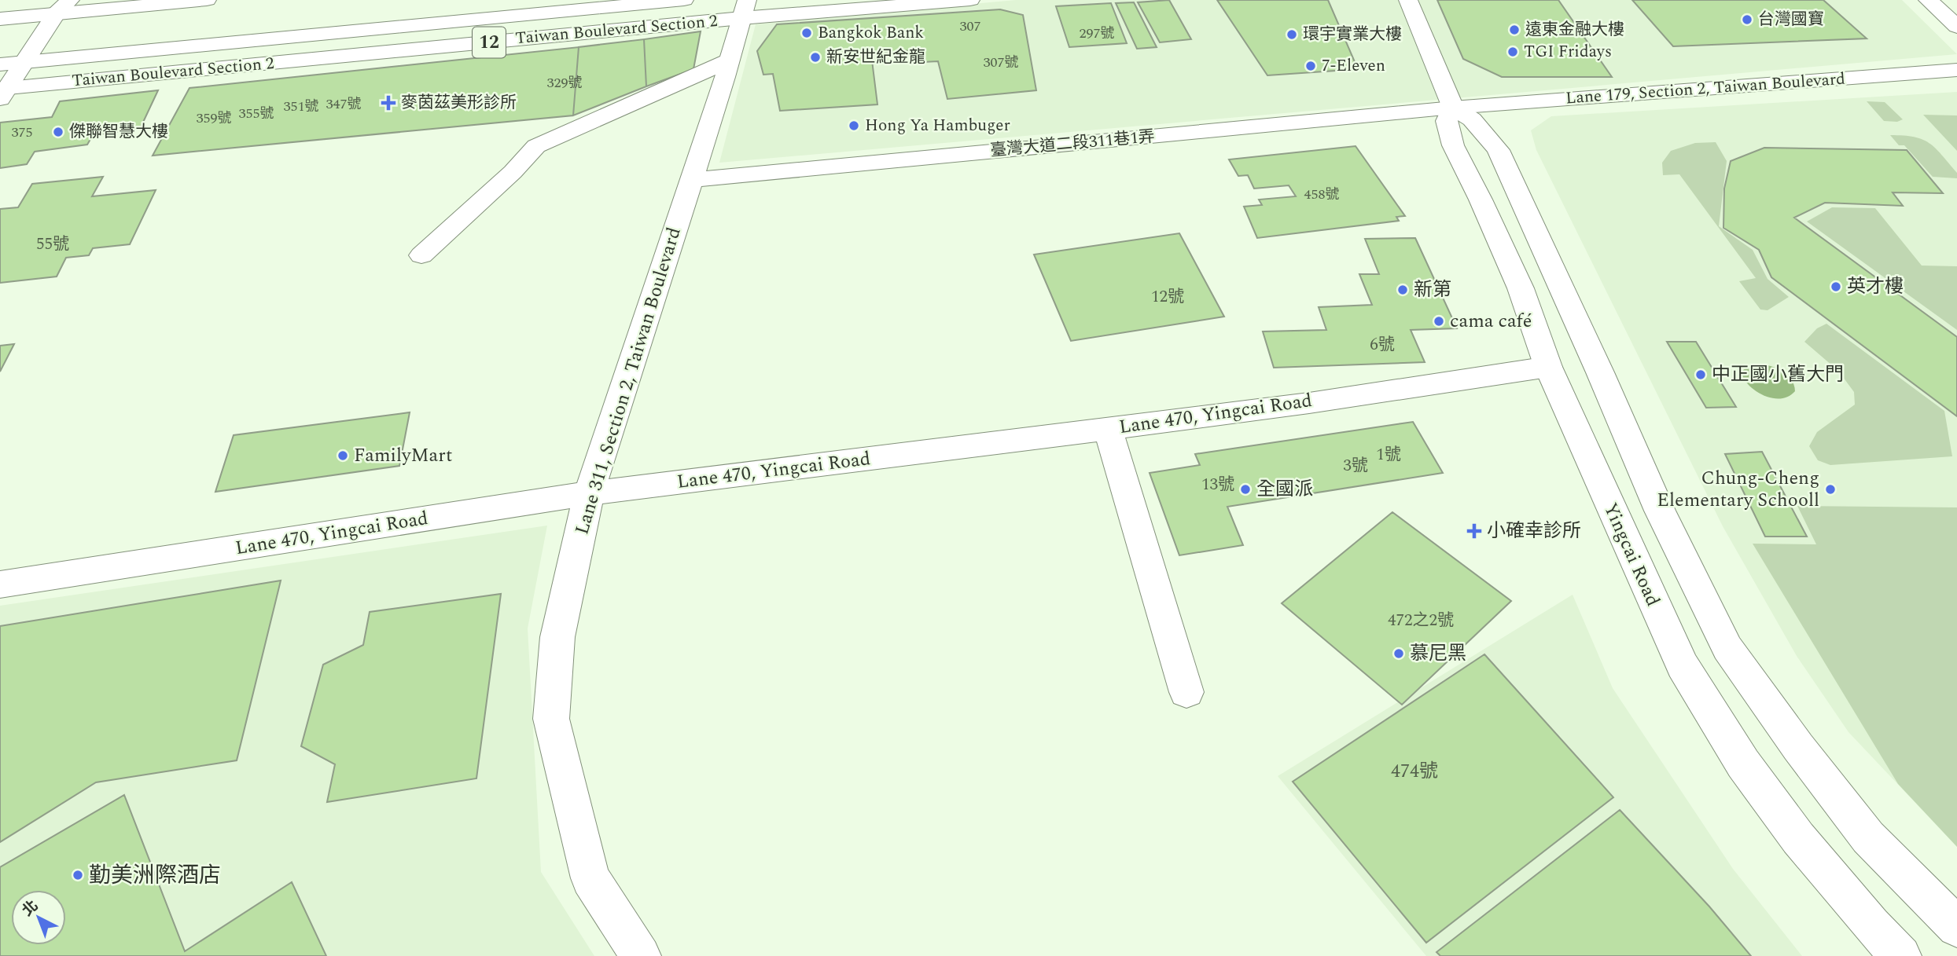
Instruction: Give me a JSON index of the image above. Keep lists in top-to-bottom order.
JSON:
{
  "streets": {
    "main road": [
      "Taiwan Boulevard Section 2",
      "12",
      "Lane 179, Section 2, Taiwan Boulevard",
      "臺灣大道二段311巷1弄",
      "Lane 311, Section 2, Taiwan Boulevard",
      "Lane 470, Yingcai Road",
      "Yingcai Road"
    ]
  },
  "crossings": [
    ["Taiwan Boulevard Section 2", "Lane 311, Section 2, Taiwan Boulevard"],
    ["Lane 179, Section 2, Taiwan Boulevard", "臺灣大道二段311巷1弄"],
    ["Lane 179, Section 2, Taiwan Boulevard", "Yingcai Road"],
    ["臺灣大道二段311巷1弄", "Lane 311, Section 2, Taiwan Boulevard"],
    ["臺灣大道二段311巷1弄", "Yingcai Road"],
    ["Lane 311, Section 2, Taiwan Boulevard", "Lane 470, Yingcai Road"],
    ["Lane 470, Yingcai Road", "Yingcai Road"]
  ],
  "places": {
    "other": [
      "台灣國寶",
      "遠東金融大樓",
      "Bangkok Bank",
      "環宇實業大樓",
      "TGI Fridays",
      "新安世紀金龍",
      "7-Eleven",
      "Hong Ya Hambuger",
      "傑聯智慧大樓",
      "英才樓",
      "新第",
      "cama café",
      "中正國小舊大門",
      "FamilyMart",
      "全國派",
      "Chung-Cheng Elementary Schooll",
      "慕尼黑",
      "勤美洲際酒店"
    ],
    "health": ["麥茵茲美形診所", "小確幸診所"]
  },
  "house_numbers": [
    "307",
    "297號",
    "307號",
    "329號",
    "347號",
    "351號",
    "355號",
    "359號",
    "375",
    "458號",
    "55號",
    "12號",
    "6號",
    "1號",
    "3號",
    "13號",
    "472之2號",
    "474號"
  ],
  "north": "top left"
}
